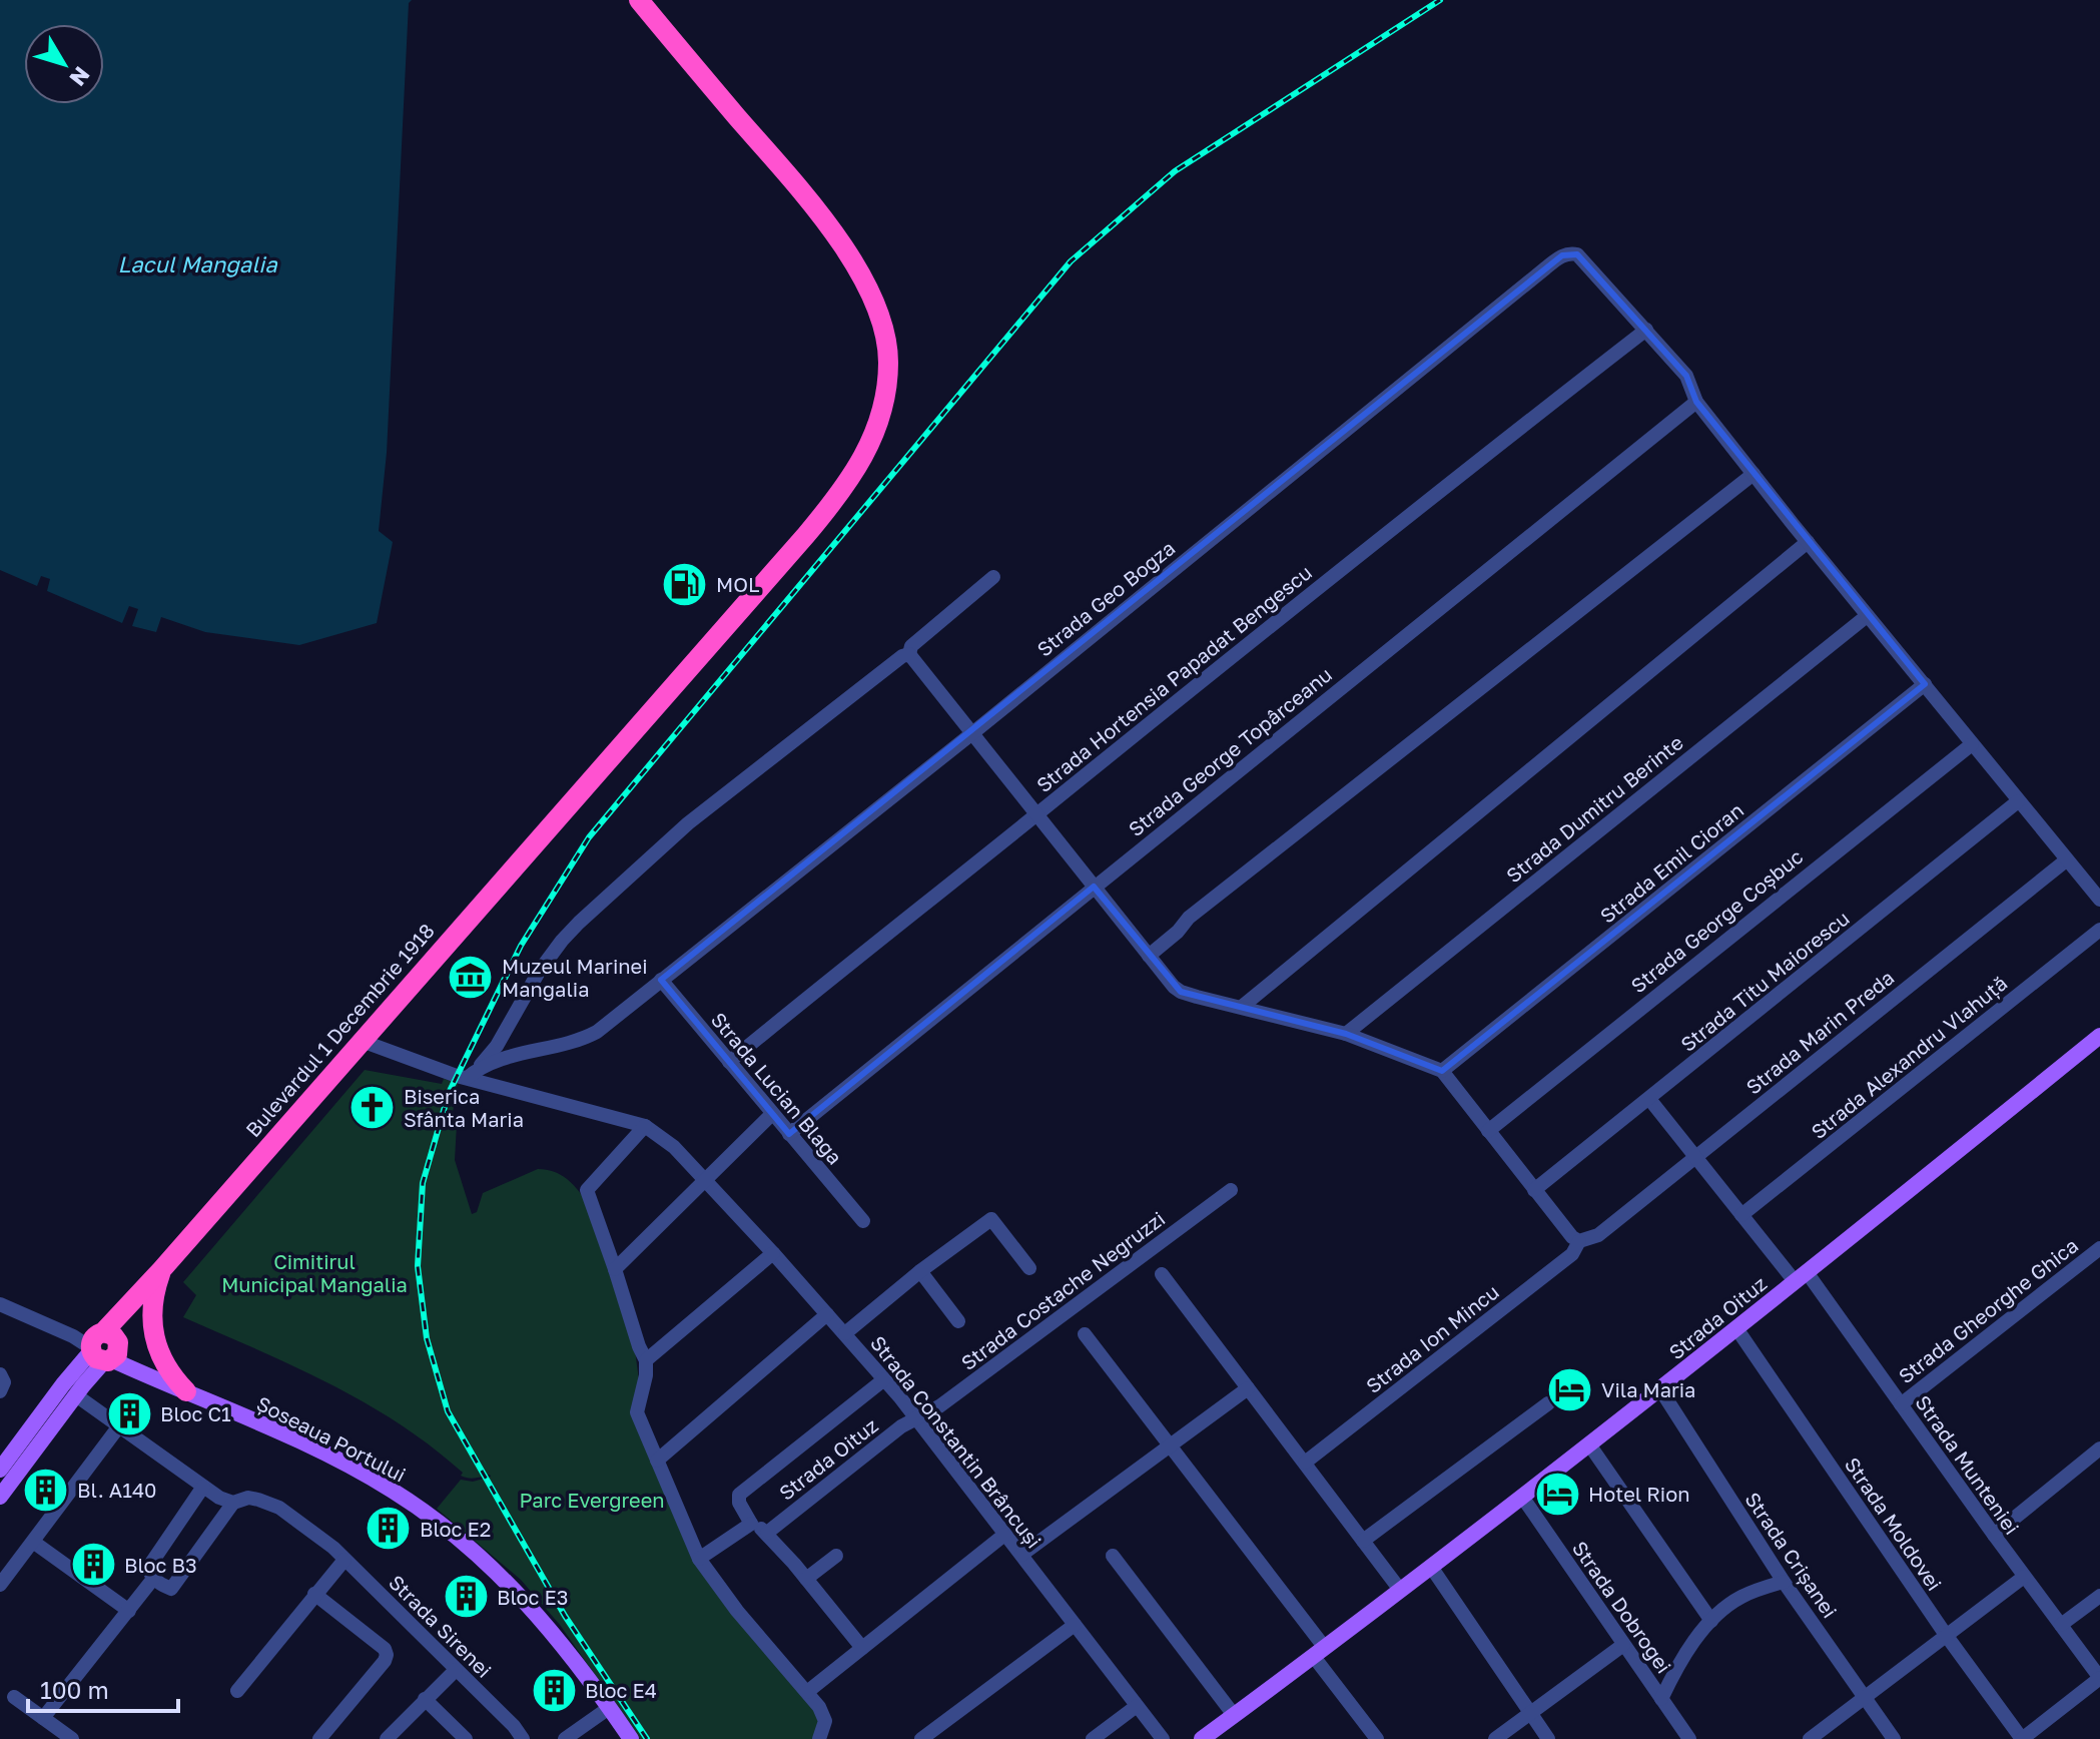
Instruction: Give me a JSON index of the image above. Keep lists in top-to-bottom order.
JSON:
{
  "streets": {
    "highway": ["Bulevardul 1 Decembrie 1918"],
    "main road": ["Strada Oituz", "Șoseaua Portului"],
    "street": [
      "Strada Geo Bogza",
      "Strada Hortensia Papadat Bengescu",
      "Strada George Topârceanu",
      "Strada Dumitru Berinte",
      "Strada Emil Cioran",
      "Strada George Coșbuc",
      "Strada Titu Maiorescu",
      "Strada Marin Preda",
      "Strada Alexandru Vlahuță",
      "Strada Lucian Blaga",
      "Strada Costache Negruzzi",
      "Strada Gheorghe Ghica",
      "Strada Ion Mincu",
      "Strada Constantin Brâncuși",
      "Strada Munteniei",
      "Strada Moldovei",
      "Strada Crișanei",
      "Strada Dobrogei",
      "Strada Sirenei"
    ]
  },
  "crossings": [
    ["Strada Geo Bogza", "Strada Hortensia Papadat Bengescu"],
    ["Strada Geo Bogza", "Strada Lucian Blaga"],
    ["Strada Hortensia Papadat Bengescu", "Strada Lucian Blaga"],
    ["Strada George Topârceanu", "Strada Lucian Blaga"],
    ["Strada Titu Maiorescu", "Strada Munteniei"],
    ["Bulevardul 1 Decembrie 1918", "Șoseaua Portului"],
    ["Bulevardul 1 Decembrie 1918", "Strada Sirenei"],
    ["Strada Marin Preda", "Strada Ion Mincu"],
    ["Strada Marin Preda", "Strada Munteniei"],
    ["Strada Alexandru Vlahuță", "Strada Munteniei"],
    ["Strada Costache Negruzzi", "Strada Oituz"],
    ["Strada Costache Negruzzi", "Strada Constantin Brâncuși"],
    ["Strada Gheorghe Ghica", "Strada Munteniei"],
    ["Strada Oituz", "Strada Constantin Brâncuși"],
    ["Strada Oituz", "Strada Munteniei"],
    ["Strada Oituz", "Strada Moldovei"],
    ["Strada Oituz", "Strada Crișanei"],
    ["Strada Oituz", "Strada Dobrogei"]
  ],
  "water": ["Lacul Mangalia"],
  "parks": ["Cimitirul Municipal Mangalia", "Parc Evergreen"],
  "places": {
    "fuel station": ["MOL"],
    "museum": ["Muzeul Marinei Mangalia"],
    "church": ["Biserica Sfânta Maria"],
    "hotel": ["Vila Maria", "Hotel Rion"],
    "building": [
      "Bloc C1",
      "Bl. A140",
      "Bloc E2",
      "Bloc B3",
      "Bloc E3",
      "Bloc E4"
    ]
  },
  "scale_bar": "100 m",
  "north": "bottom right"
}
